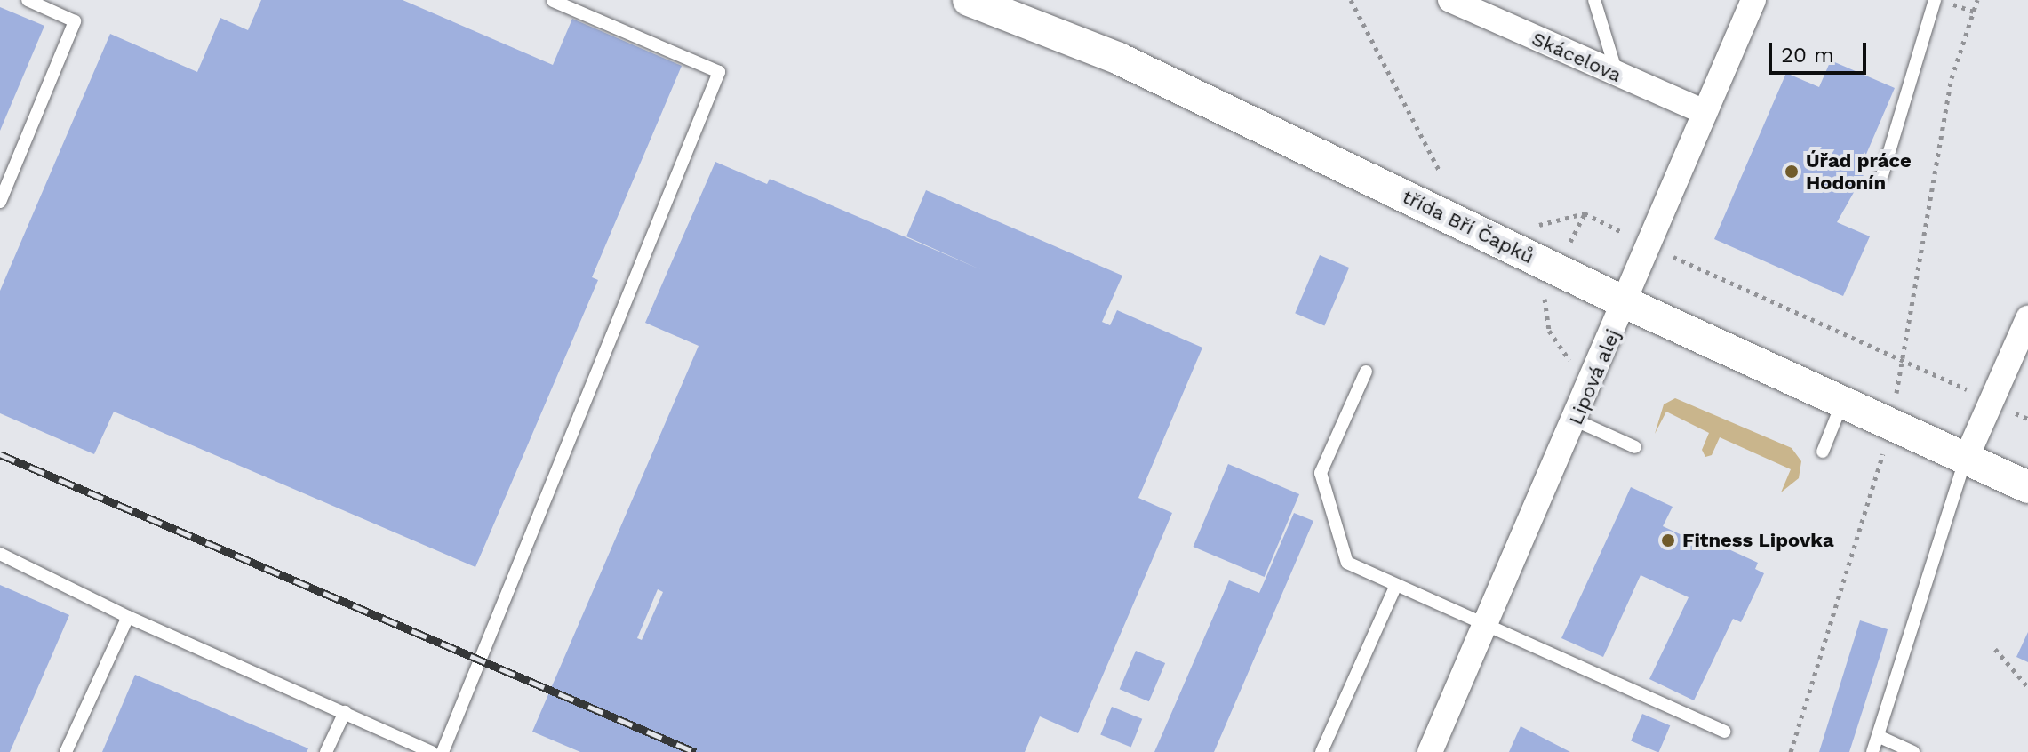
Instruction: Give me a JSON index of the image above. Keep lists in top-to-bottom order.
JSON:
{
  "streets": {
    "street": ["Skácelova", "třída Bří Čapků", "Lipová alej"]
  },
  "crossings": [
    ["Skácelova", "Lipová alej"],
    ["třída Bří Čapků", "Lipová alej"]
  ],
  "places": ["Úřad práce Hodonín", "Fitness Lipovka"],
  "scale_bar": "20 m"
}
